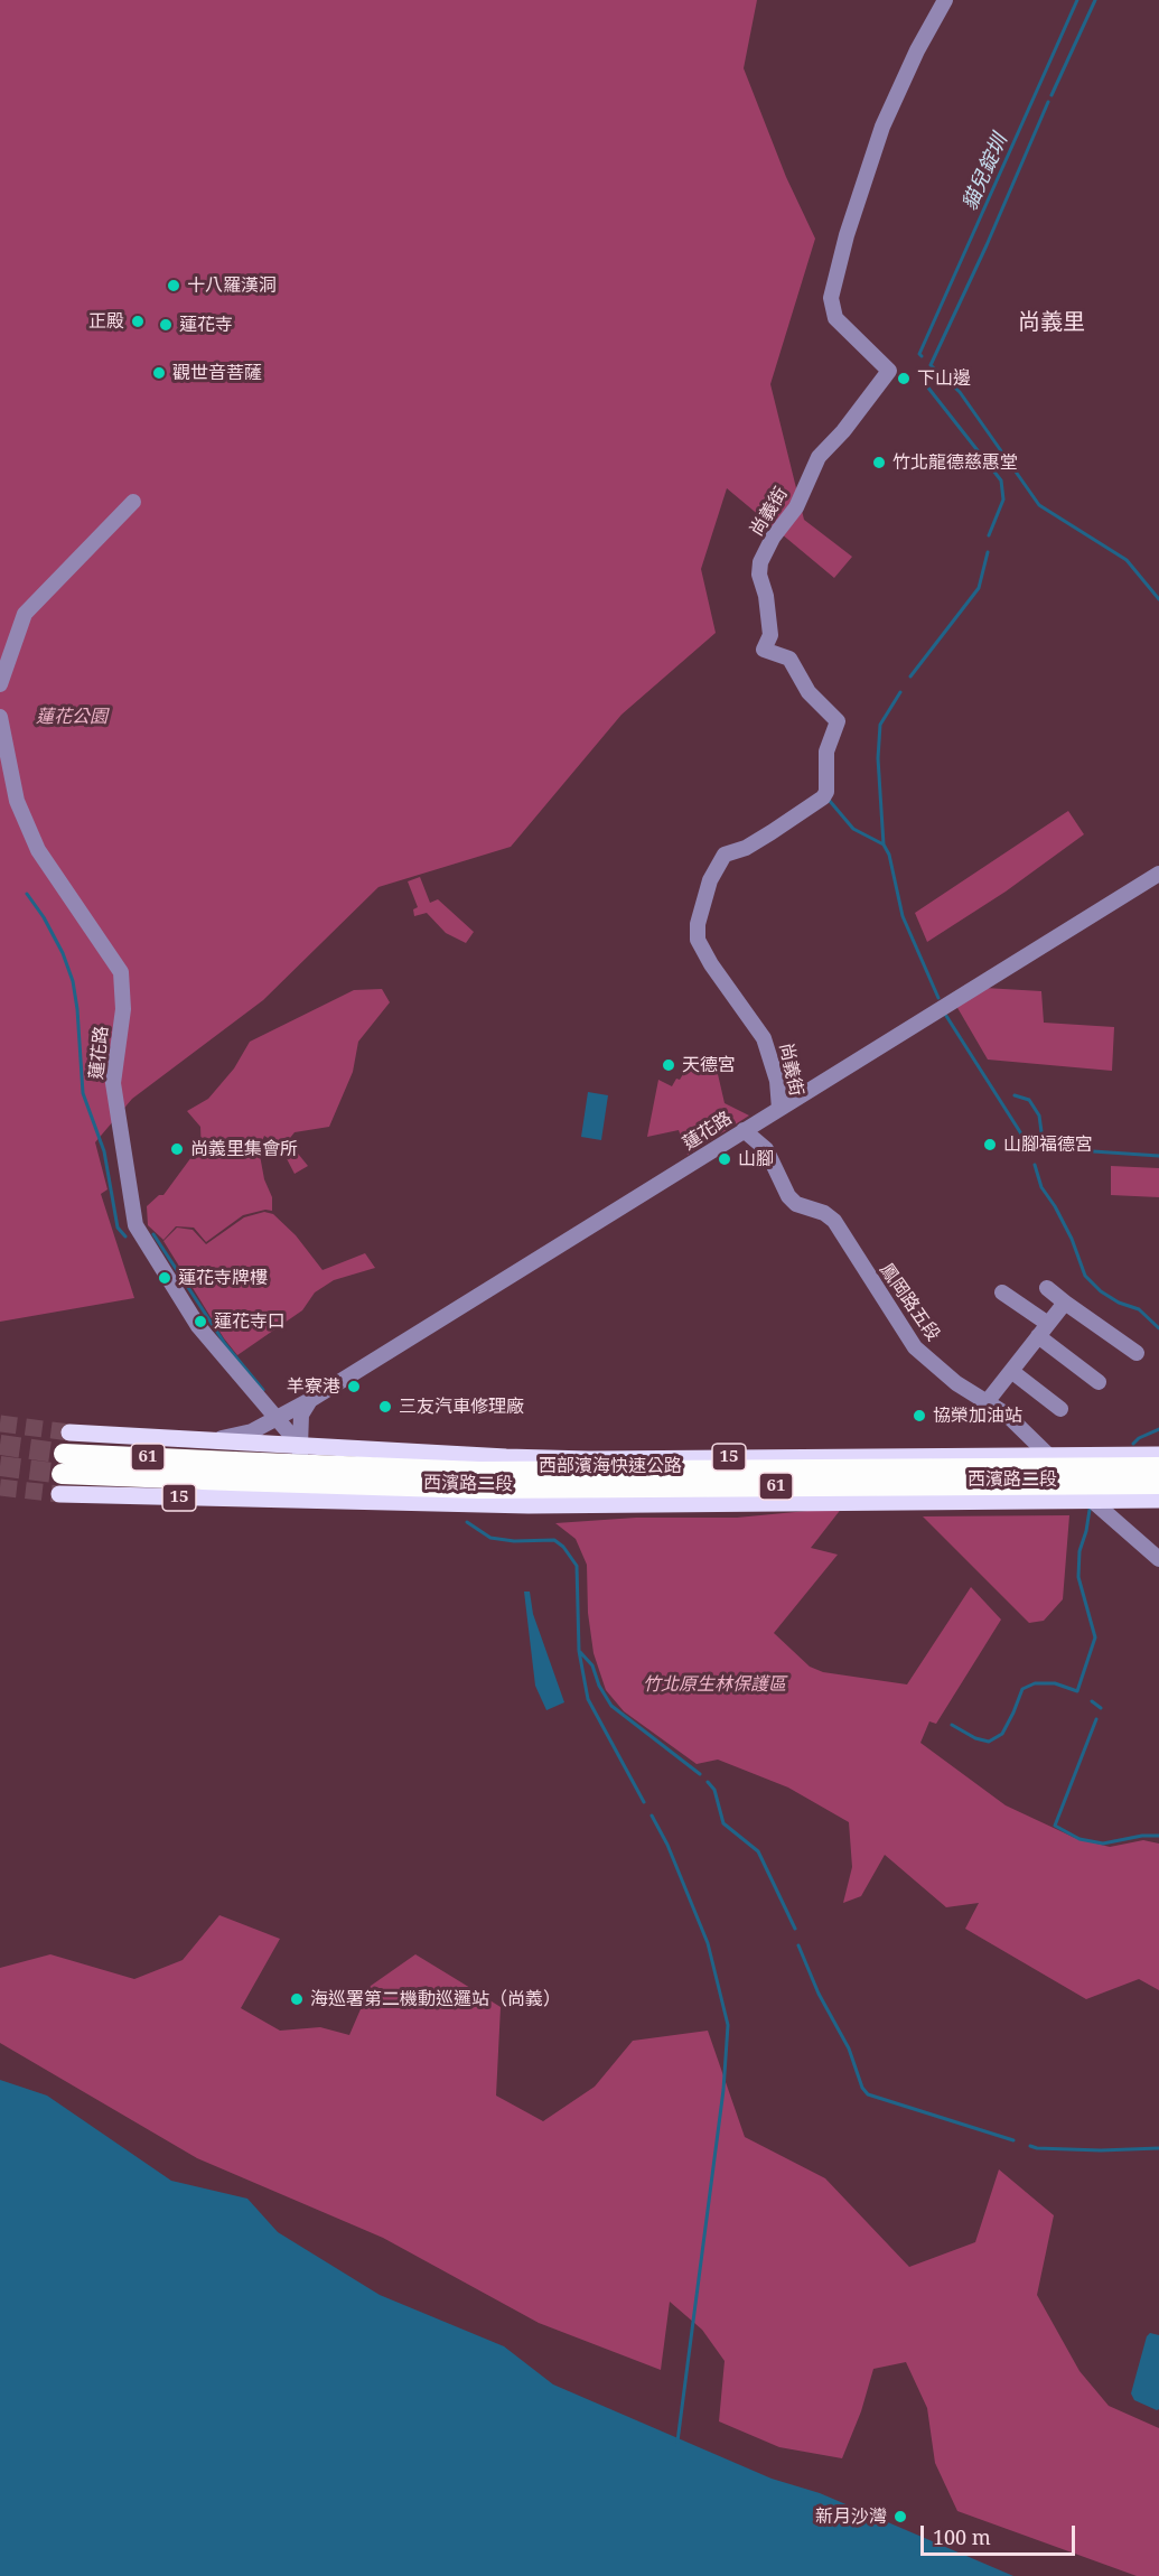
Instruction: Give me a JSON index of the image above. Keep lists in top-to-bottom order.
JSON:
{
  "streets": {
    "highway": ["61", "西部濱海快速公路"],
    "main road": ["15", "西濱路二段"],
    "street": ["尚義街", "蓮花路", "鳳岡路五段"]
  },
  "crossings": [
    ["尚義街", "蓮花路"],
    ["蓮花路", "鳳岡路五段"],
    ["蓮花路", "西濱路二段"],
    ["鳳岡路五段", "西部濱海快速公路"],
    ["鳳岡路五段", "西濱路二段"],
    ["西部濱海快速公路", "西濱路二段"]
  ],
  "districts": ["尚義里"],
  "water": ["貓兒錠圳"],
  "parks": ["蓮花公園", "竹北原生林保護區"],
  "places": [
    "十八羅漢洞",
    "正殿",
    "蓮花寺",
    "觀世音菩薩",
    "下山邊",
    "竹北龍德慈惠堂",
    "天德宮",
    "山腳福德宮",
    "尚義里集會所",
    "山腳",
    "蓮花寺牌樓",
    "蓮花寺口",
    "羊寮港",
    "三友汽車修理廠",
    "協榮加油站",
    "海巡署第二機動巡邏站（尚義）",
    "新月沙灣"
  ],
  "scale_bar": "100 m"
}
